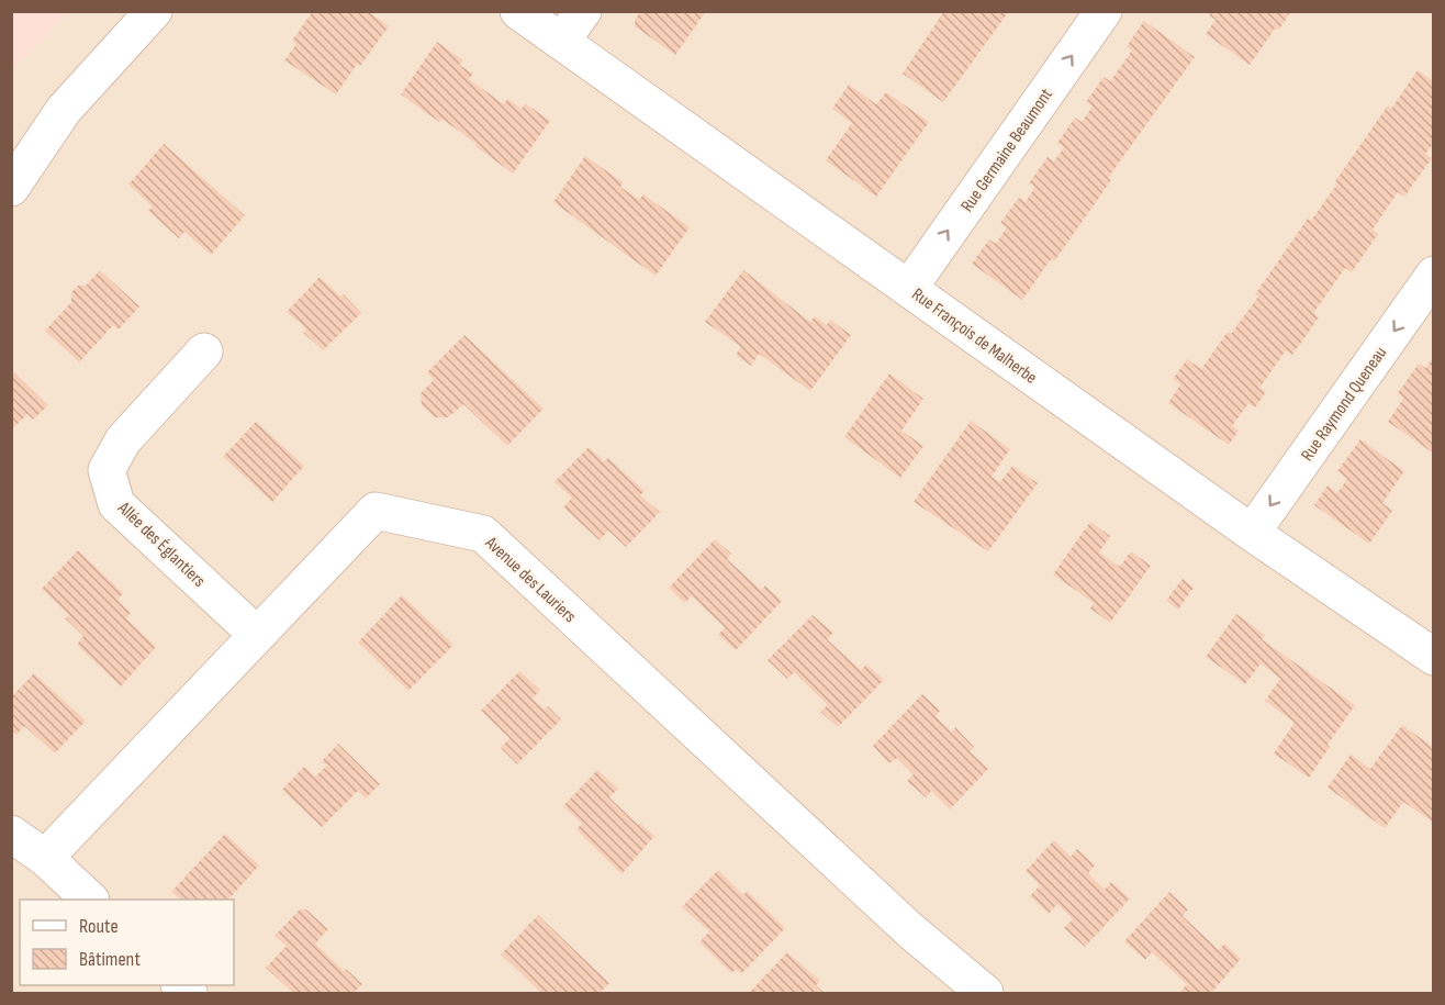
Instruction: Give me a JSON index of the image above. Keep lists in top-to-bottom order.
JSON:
{
  "streets": {
    "street": [
      "Rue Germaine Beaumont",
      "Rue François de Malherbe",
      "Rue Raymond Queneau",
      "Allée des Églantiers",
      "Avenue des Lauriers"
    ]
  },
  "crossings": [
    ["Rue Germaine Beaumont", "Rue François de Malherbe"],
    ["Rue François de Malherbe", "Rue Raymond Queneau"],
    ["Allée des Églantiers", "Avenue des Lauriers"]
  ],
  "one_way": ["Rue Germaine Beaumont", "Rue Raymond Queneau"],
  "legend": ["Route", "Bâtiment"]
}
